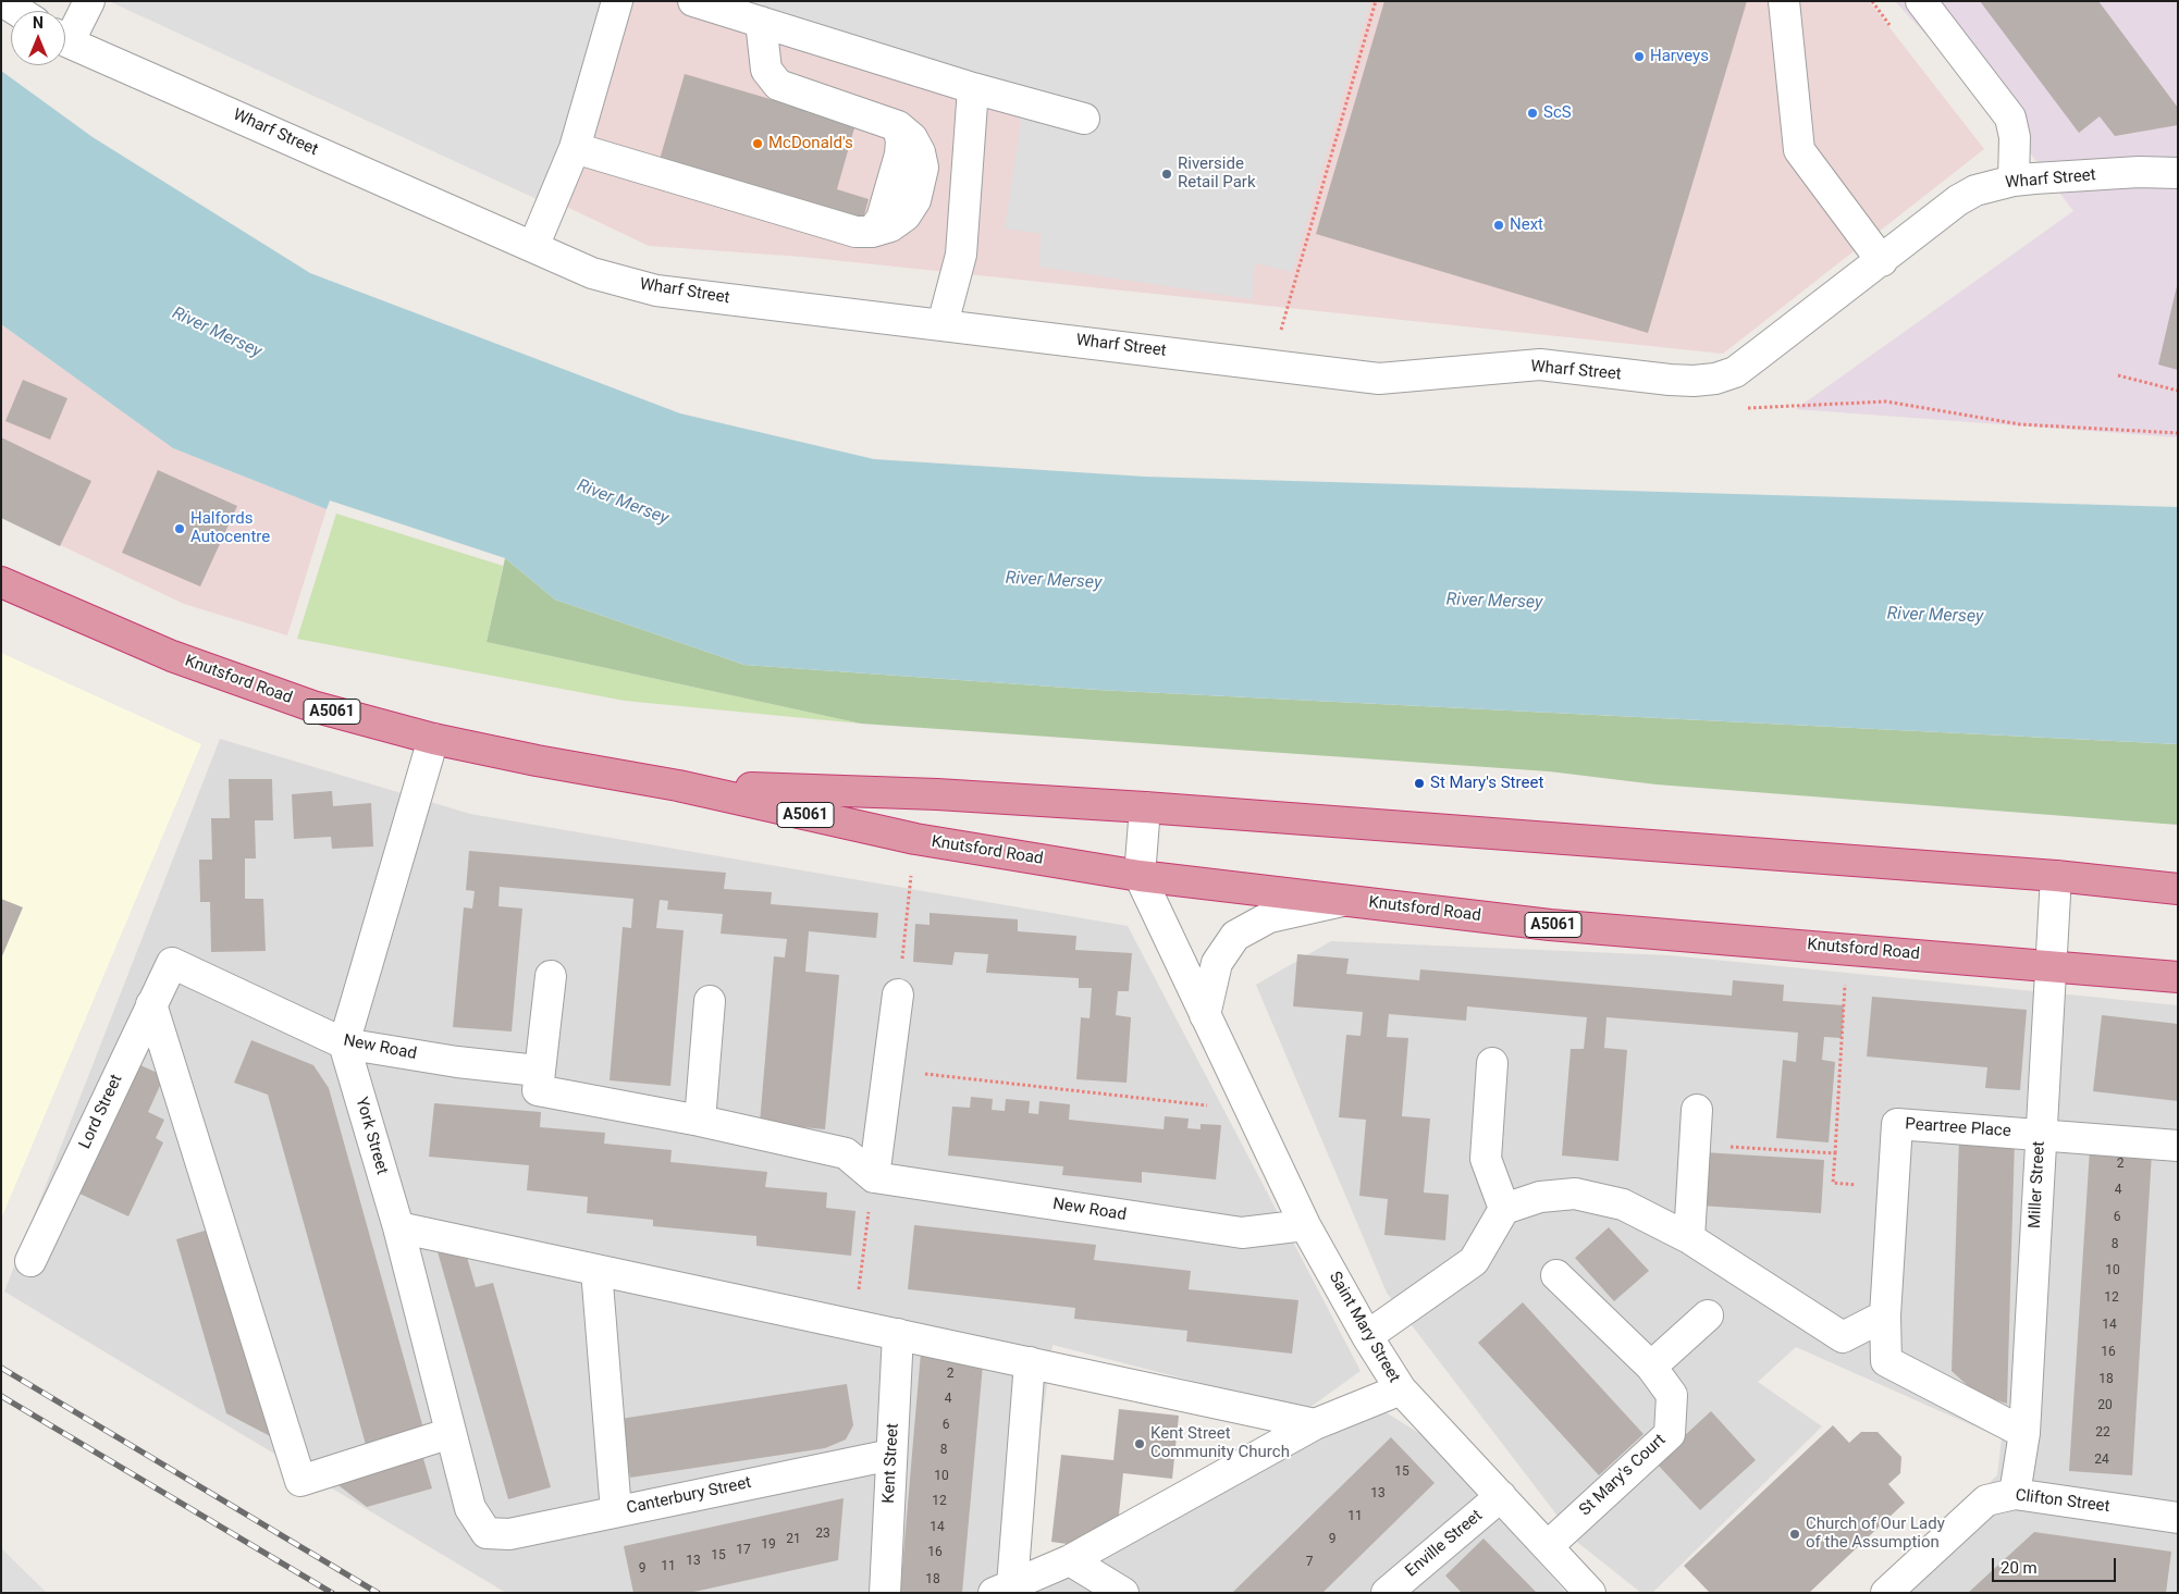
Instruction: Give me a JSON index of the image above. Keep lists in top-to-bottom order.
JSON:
{
  "streets": {
    "highway": ["Knutsford Road", "A5061"],
    "street": [
      "Wharf Street",
      "New Road",
      "Lord Street",
      "Peartree Place",
      "York Street",
      "Miller Street",
      "Saint Mary Street",
      "Kent Street",
      "St Mary's Court",
      "Canterbury Street",
      "Clifton Street",
      "Enville Street"
    ]
  },
  "crossings": [
    ["Knutsford Road", "Miller Street"],
    ["Knutsford Road", "Saint Mary Street"],
    ["New Road", "Lord Street"],
    ["New Road", "York Street"],
    ["New Road", "Saint Mary Street"],
    ["Peartree Place", "Miller Street"],
    ["York Street", "Canterbury Street"],
    ["Miller Street", "Clifton Street"],
    ["Saint Mary Street", "St Mary's Court"],
    ["Saint Mary Street", "Enville Street"],
    ["Kent Street", "Canterbury Street"]
  ],
  "water": ["River Mersey"],
  "places": [
    "Harveys",
    "ScS",
    "McDonald's",
    "Riverside Retail Park",
    "Next",
    "Halfords Autocentre",
    "St Mary's Street",
    "Kent Street Community Church",
    "Church of Our Lady of the Assumption"
  ],
  "house_numbers": [
    "2",
    "4",
    "6",
    "8",
    "10",
    "12",
    "14",
    "16",
    "2",
    "18",
    "4",
    "20",
    "6",
    "22",
    "8",
    "24",
    "15",
    "10",
    "13",
    "12",
    "11",
    "14",
    "23",
    "21",
    "9",
    "19",
    "17",
    "16",
    "15",
    "13",
    "7",
    "11",
    "9",
    "18"
  ],
  "scale_bar": "20 m",
  "north": "top"
}
